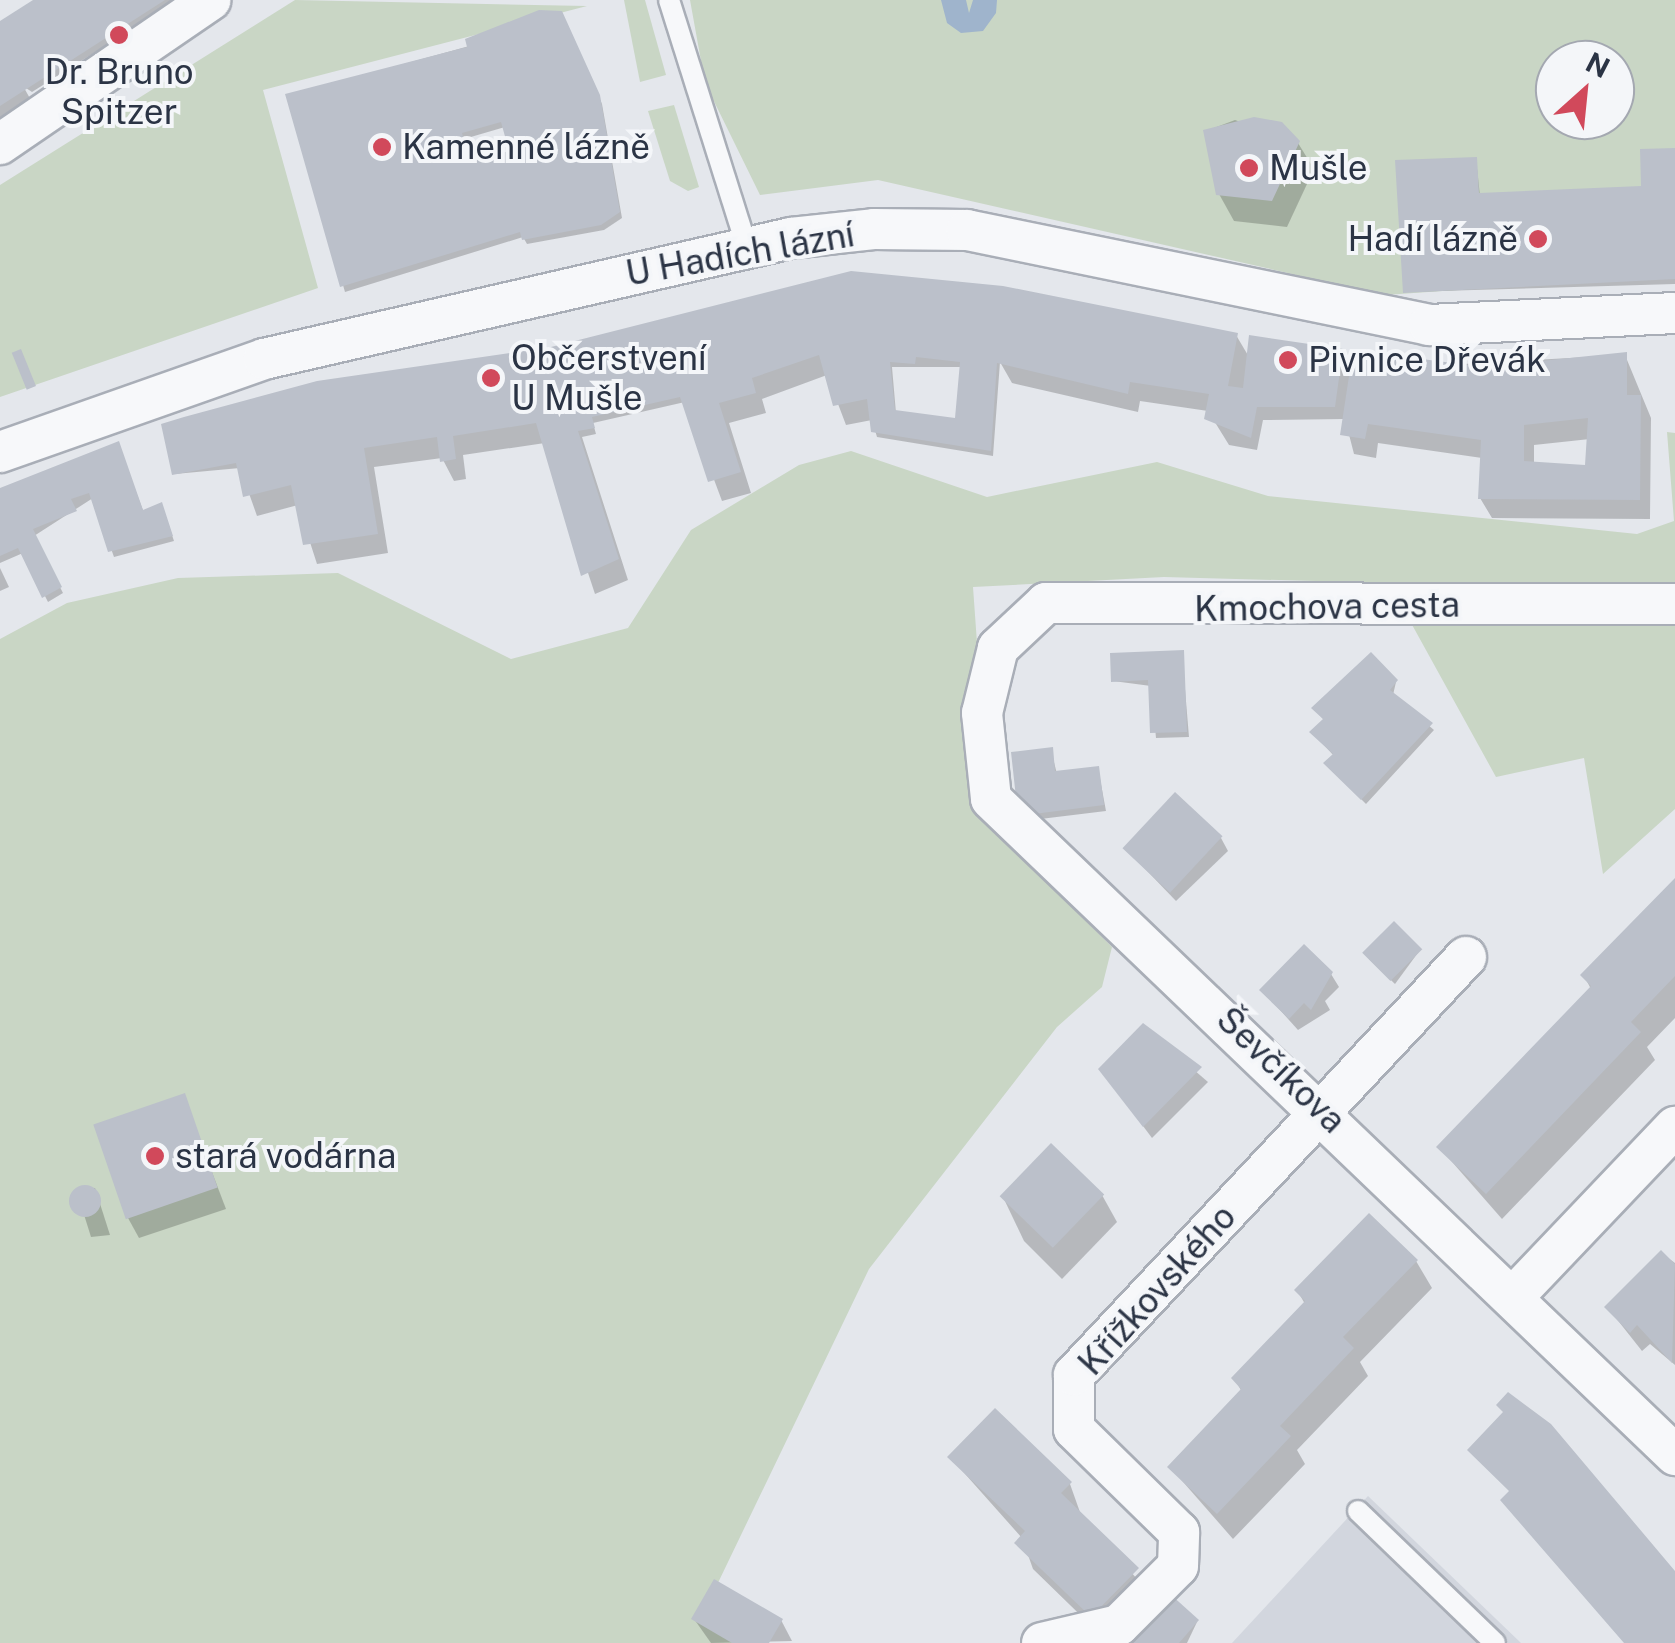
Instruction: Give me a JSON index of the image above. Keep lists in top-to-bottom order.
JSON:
{
  "streets": {
    "street": [
      "U Hadích lázní",
      "Kmochova cesta",
      "Ševčíkova",
      "Křížkovského"
    ]
  },
  "crossings": [
    ["Kmochova cesta", "Ševčíkova"],
    ["Ševčíkova", "Křížkovského"]
  ],
  "places": [
    "Dr. Bruno Spitzer",
    "Kamenné lázně",
    "Mušle",
    "Hadí lázně",
    "Pivnice Dřevák",
    "Občerstvení U Mušle",
    "stará vodárna"
  ],
  "north": "top right"
}
